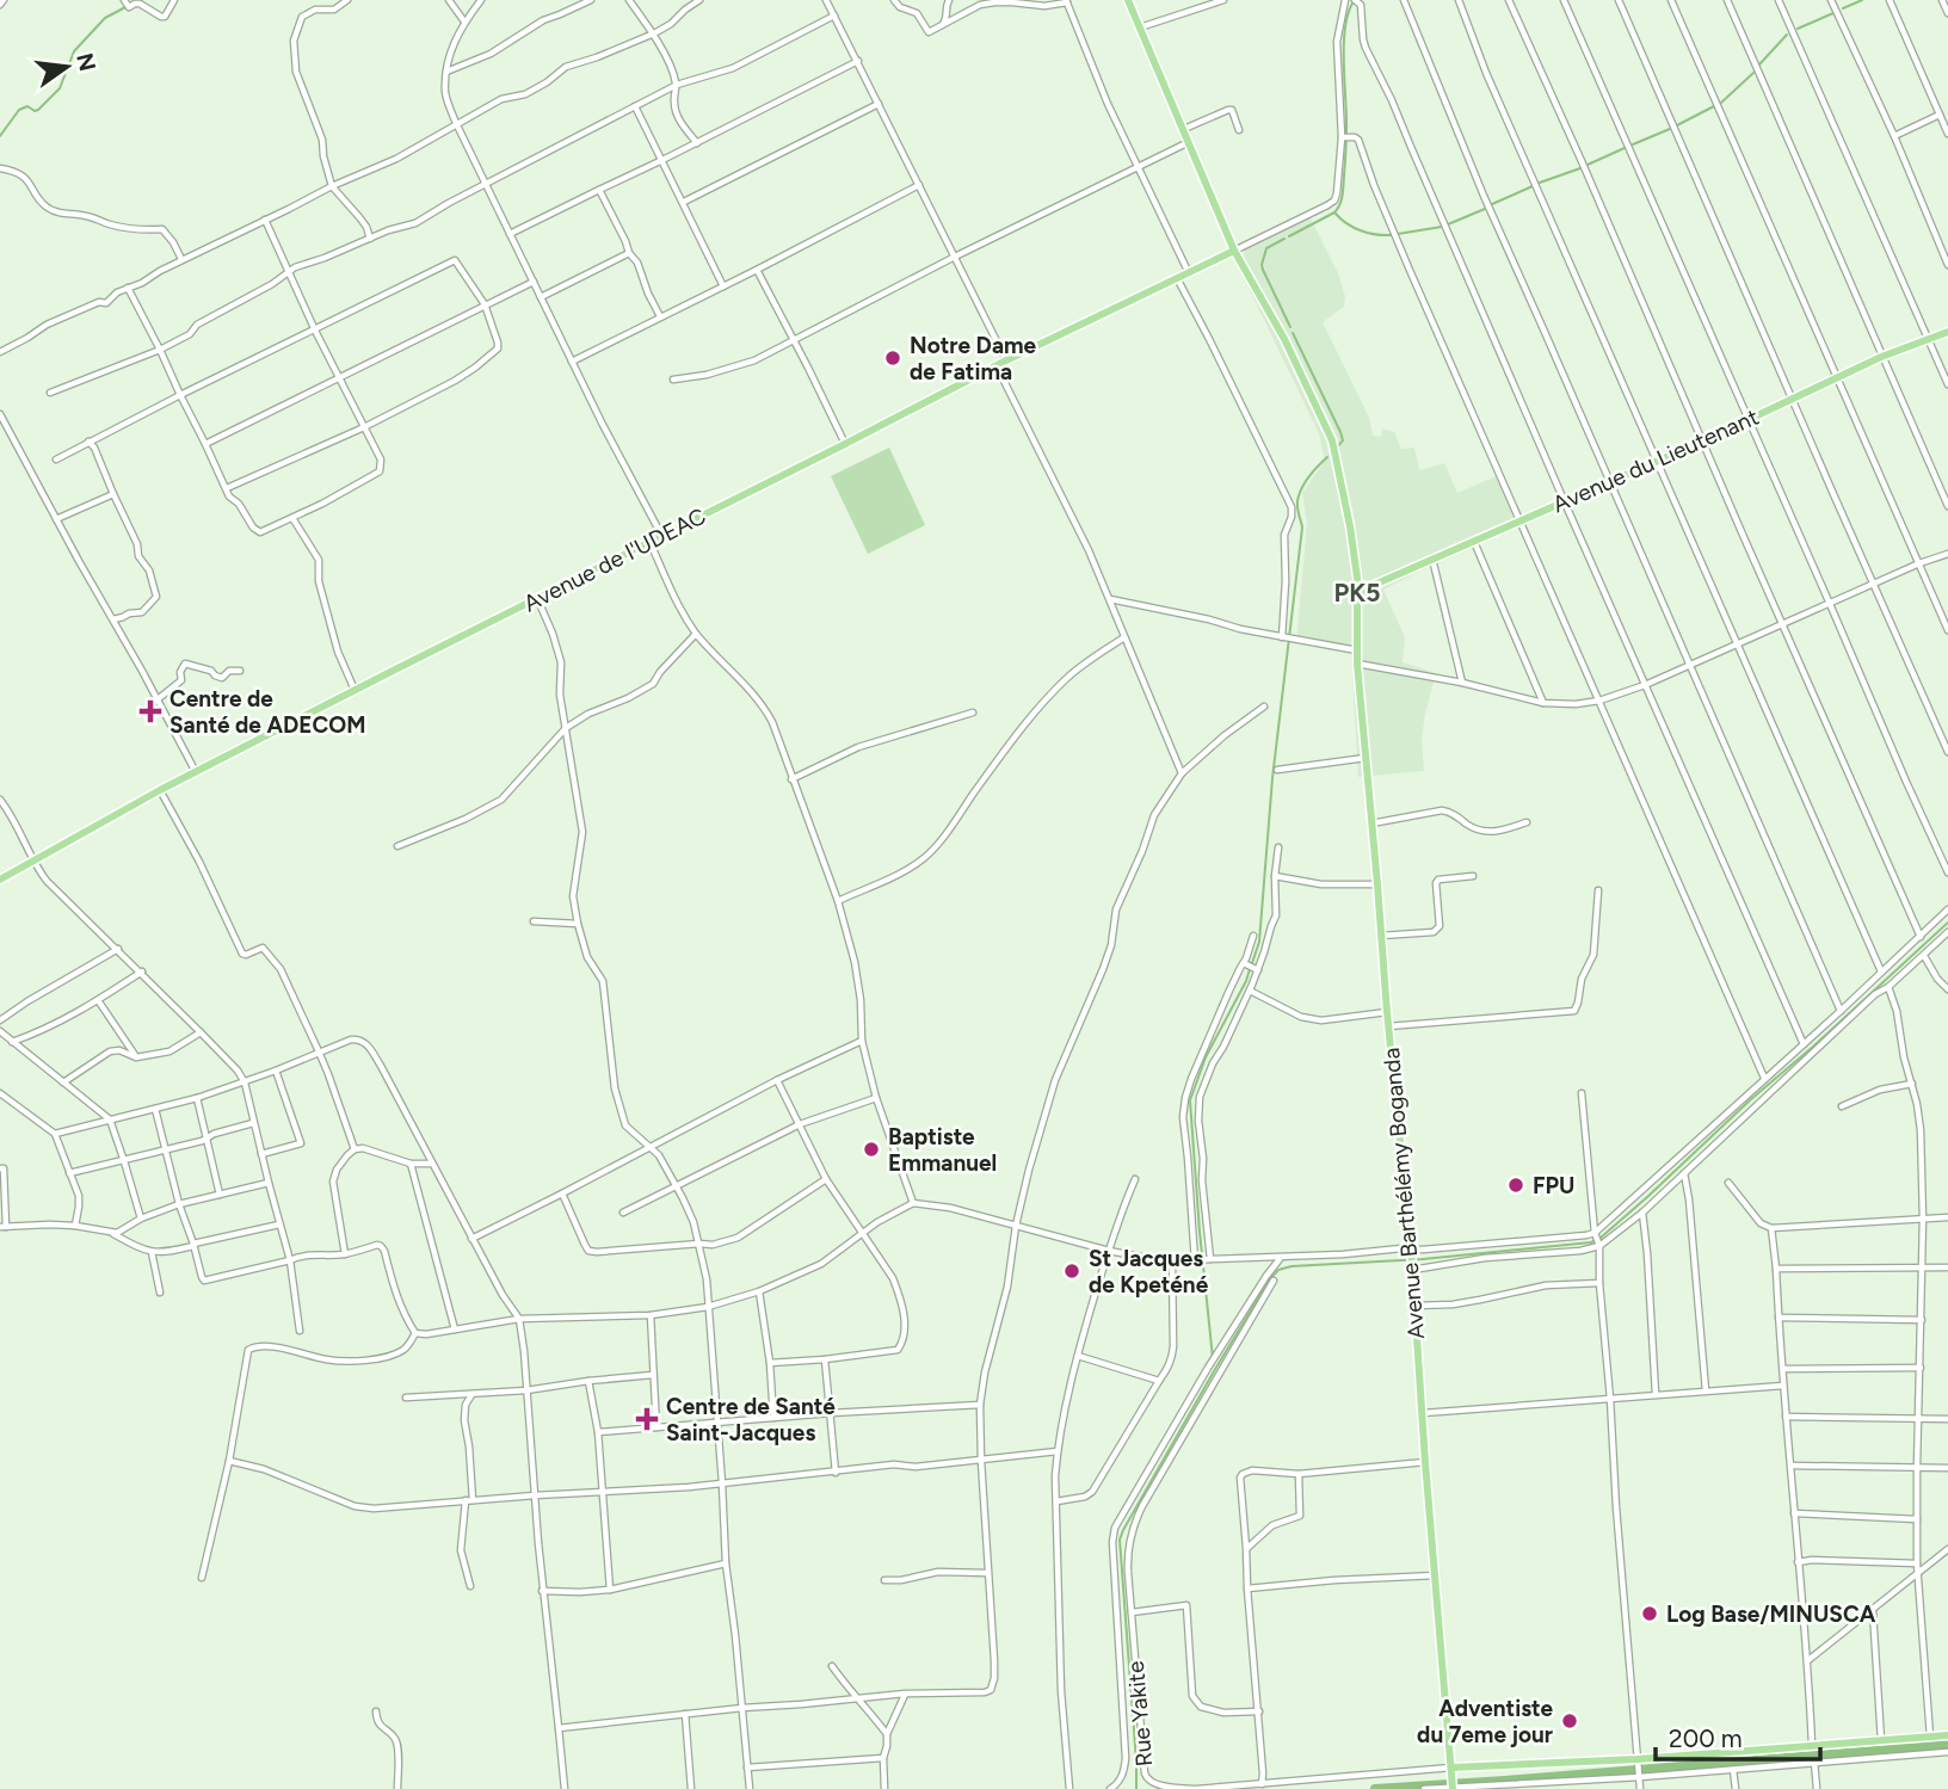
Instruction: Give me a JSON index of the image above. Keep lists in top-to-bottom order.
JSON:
{
  "streets": {
    "main road": [
      "Avenue du Lieutenant",
      "Avenue de I'UDEAC",
      "Avenue Barthélémy Boganda",
      "Rue Yakite"
    ]
  },
  "crossings": [
    ["Avenue du Lieutenant", "Avenue Barthélémy Boganda"],
    ["Avenue Barthélémy Boganda", "Rue Yakite"]
  ],
  "districts": ["PK5"],
  "places": {
    "other": [
      "Notre Dame de Fatima",
      "Baptiste Emmanuel",
      "FPU",
      "St Jacques de Kpeténé",
      "Log Base/MINUSCA",
      "Adventiste du 7eme jour"
    ],
    "health": ["Centre de Santé de ADECOM", "Centre de Santé Saint-Jacques"]
  },
  "scale_bar": "200 m",
  "north": "right"
}
